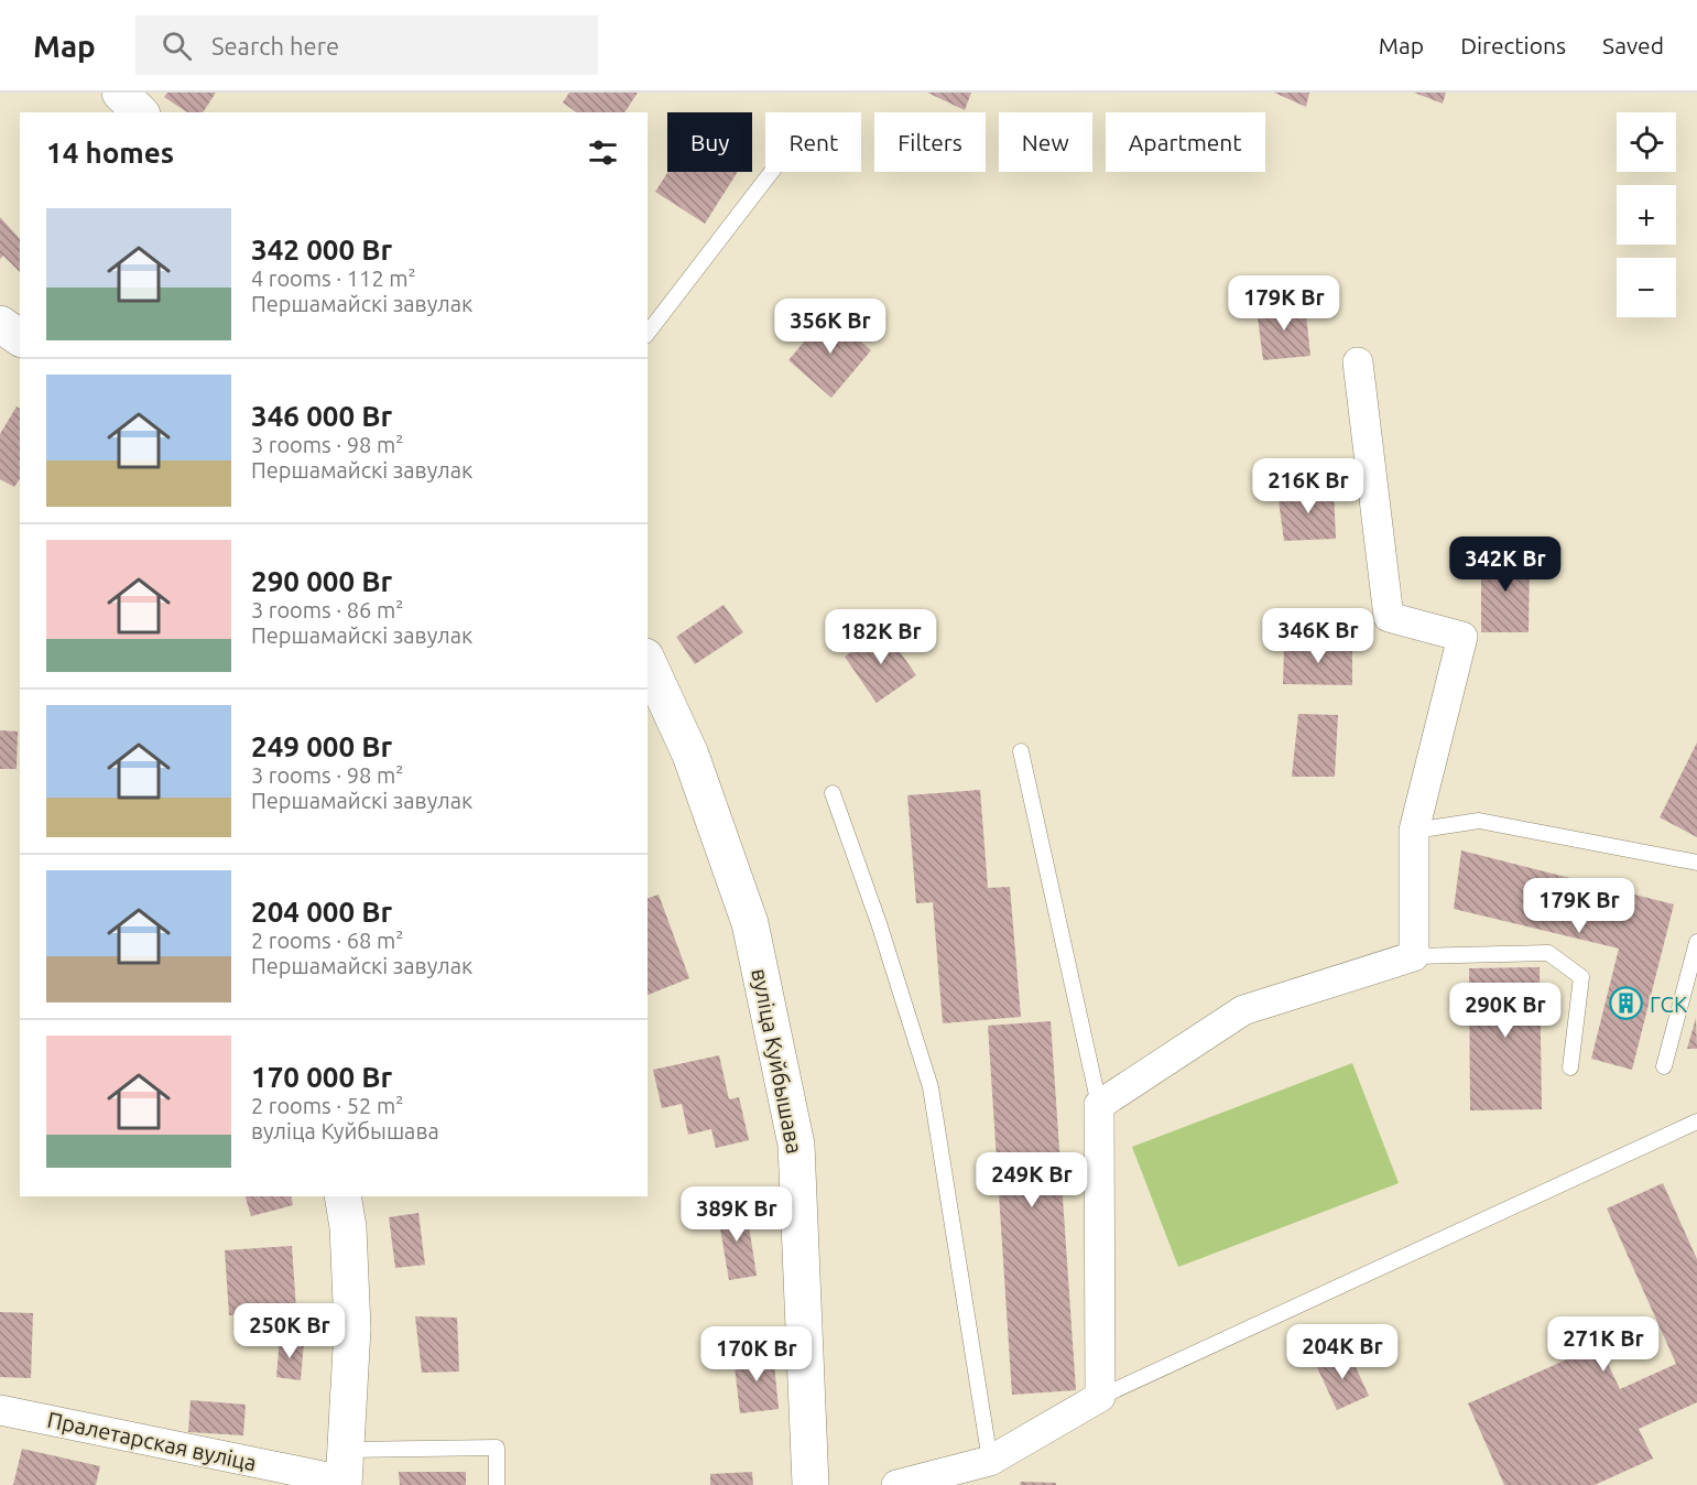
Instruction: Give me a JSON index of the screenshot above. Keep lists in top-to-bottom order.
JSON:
{
  "streets": {
    "main road": ["вуліца Куйбышава"],
    "street": ["Пралетарская вуліца"]
  },
  "places": {
    "building": ["ГСК"]
  },
  "page": {
    "header": "Map",
    "search": "Search here",
    "nav": ["Map", "Directions", "Saved"],
    "map_buttons": ["+", "−"],
    "chip": [
      "Buy",
      "Rent",
      "Filters",
      "New",
      "Apartment"
    ],
    "heading": "14 homes",
    "list": [
      {
        "name": "342 000 Br",
        "note": "4 rooms · 112 m² · Першамайскі завулак"
      },
      {
        "name": "346 000 Br",
        "note": "3 rooms · 98 m² · Першамайскі завулак"
      },
      {
        "name": "290 000 Br",
        "note": "3 rooms · 86 m² · Першамайскі завулак"
      },
      {
        "name": "249 000 Br",
        "note": "3 rooms · 98 m² · Першамайскі завулак"
      },
      {
        "name": "204 000 Br",
        "note": "2 rooms · 68 m² · Першамайскі завулак"
      },
      {
        "name": "170 000 Br",
        "note": "2 rooms · 52 m² · вуліца Куйбышава"
      }
    ],
    "price": [
      "179K Br",
      "356K Br",
      "216K Br",
      "342K Br",
      "346K Br",
      "182K Br",
      "179K Br",
      "290K Br",
      "249K Br",
      "389K Br",
      "250K Br",
      "271K Br",
      "204K Br",
      "170K Br"
    ]
  }
}
